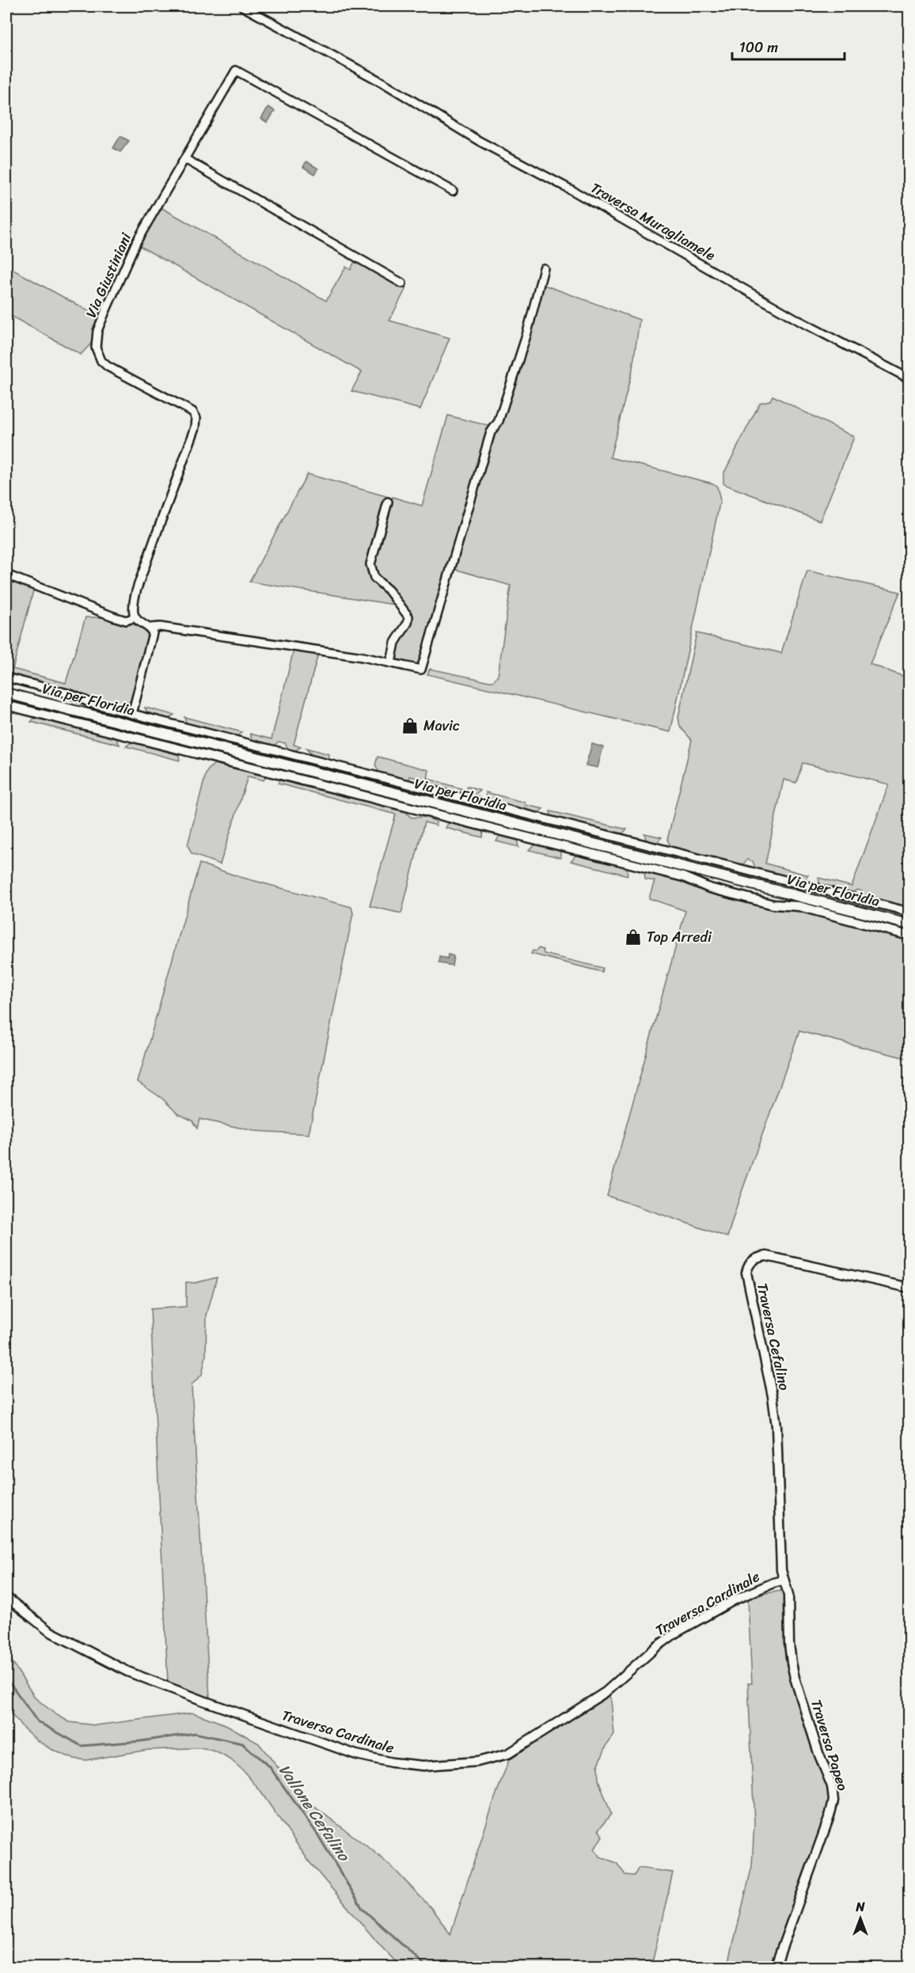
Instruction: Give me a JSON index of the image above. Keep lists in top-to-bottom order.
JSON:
{
  "streets": {
    "main road": ["Via per Floridia"],
    "street": [
      "Traversa Muragliamele",
      "Via Giustiniani",
      "Traversa Cefalino",
      "Traversa Cardinale",
      "Traversa Papeo"
    ]
  },
  "crossings": [
    ["Traversa Cefalino", "Traversa Cardinale"],
    ["Traversa Cefalino", "Traversa Papeo"],
    ["Traversa Cardinale", "Traversa Papeo"]
  ],
  "water": ["Vallone Cefalino"],
  "places": {
    "shop": ["Mavic", "Top Arredi"]
  },
  "scale_bar": "100 m",
  "north": "top"
}
